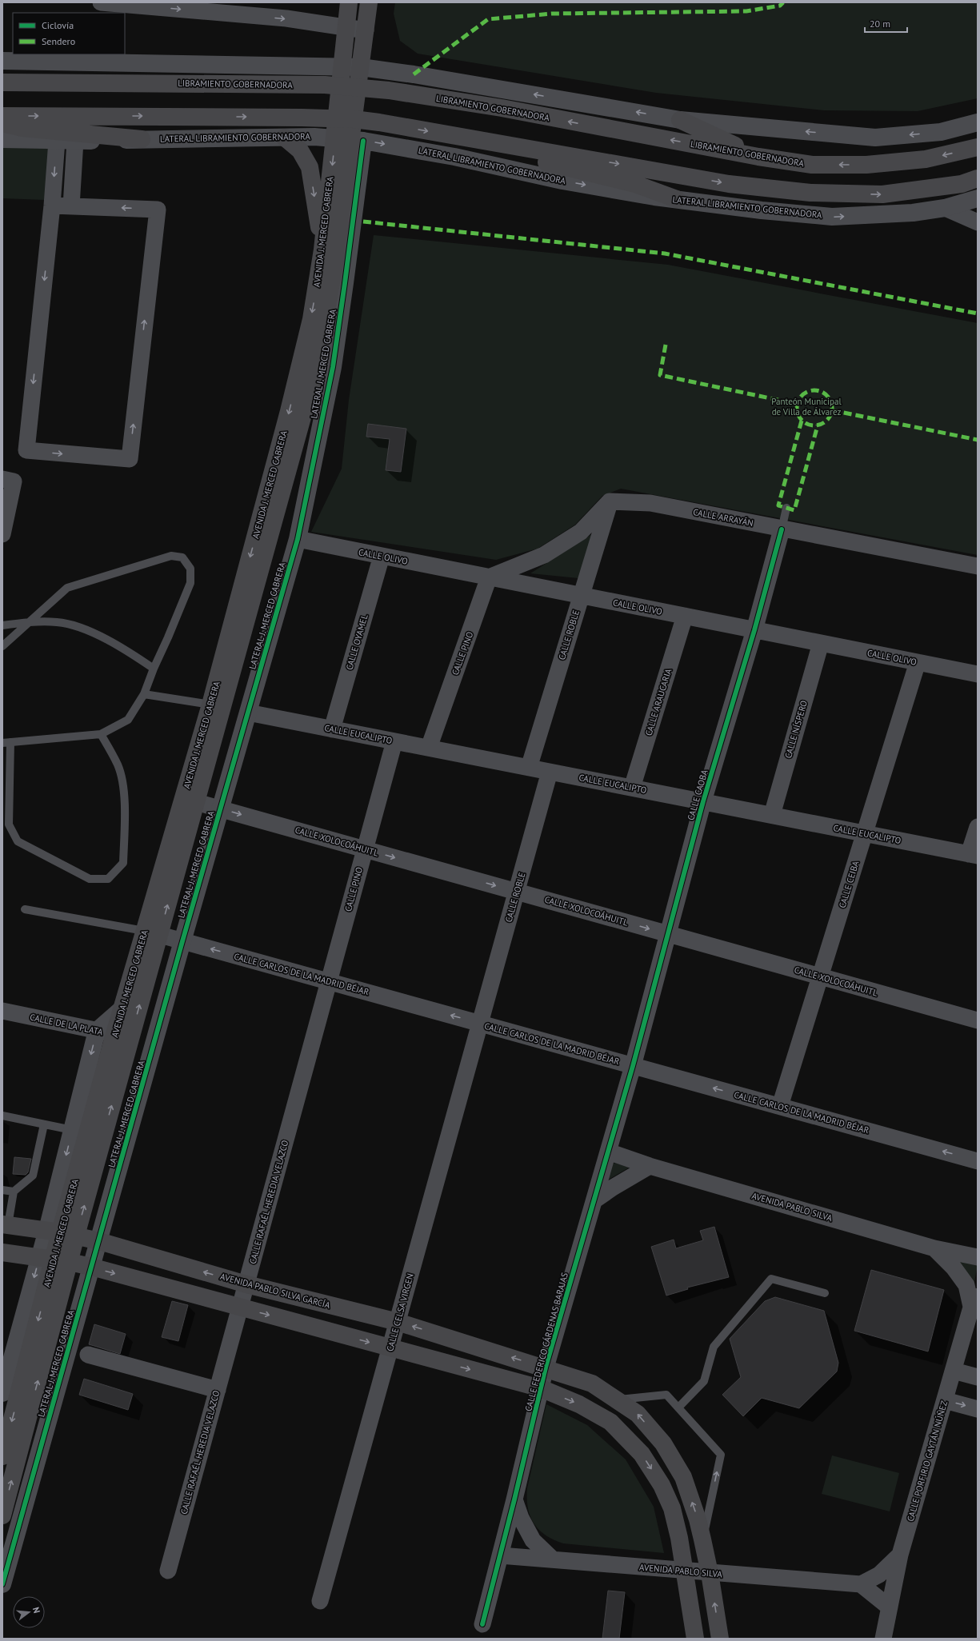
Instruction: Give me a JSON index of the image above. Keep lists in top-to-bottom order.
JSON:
{
  "streets": {
    "main road": ["LIBRAMIENTO GOBERNADORA", "AVENIDA J. MERCED CABRERA", "AVENIDA PABLO SILVA GARCÍA"],
    "street": [
      "LATERAL LIBRAMIENTO GOBERNADORA",
      "LATERAL J. MERCED CABRERA",
      "CALLE ARRAYÁN",
      "CALLE OLIVO",
      "CALLE ROBLE",
      "CALLE OYAMEL",
      "CALLE PINO",
      "CALLE ARAUCARIA",
      "CALLE NÍSPERO",
      "CALLE EUCALIPTO",
      "CALLE CAOBA",
      "CALLE XOLOCOÁHUITL",
      "CALLE CEIBA",
      "CALLE CARLOS DE LA MADRID BÉJAR",
      "CALLE DE LA PLATA",
      "CALLE RAFAÉL HEREDIA VELAZCO",
      "AVENIDA PABLO SILVA",
      "CALLE CELSA VIRGEN",
      "CALLE FEDERICO CÁRDENAS BARAJAS",
      "CALLE PORFIRIO GAYTÁN NÚÑEZ"
    ]
  },
  "crossings": [
    ["LIBRAMIENTO GOBERNADORA", "AVENIDA J. MERCED CABRERA"],
    ["LATERAL LIBRAMIENTO GOBERNADORA", "AVENIDA J. MERCED CABRERA"],
    ["LATERAL LIBRAMIENTO GOBERNADORA", "LATERAL J. MERCED CABRERA"],
    ["AVENIDA J. MERCED CABRERA", "LATERAL J. MERCED CABRERA"],
    ["AVENIDA J. MERCED CABRERA", "CALLE XOLOCOÁHUITL"],
    ["AVENIDA J. MERCED CABRERA", "CALLE CARLOS DE LA MADRID BÉJAR"],
    ["AVENIDA J. MERCED CABRERA", "CALLE DE LA PLATA"],
    ["AVENIDA J. MERCED CABRERA", "AVENIDA PABLO SILVA GARCÍA"],
    ["LATERAL J. MERCED CABRERA", "CALLE OLIVO"],
    ["LATERAL J. MERCED CABRERA", "CALLE EUCALIPTO"],
    ["LATERAL J. MERCED CABRERA", "CALLE XOLOCOÁHUITL"],
    ["LATERAL J. MERCED CABRERA", "CALLE CARLOS DE LA MADRID BÉJAR"],
    ["LATERAL J. MERCED CABRERA", "AVENIDA PABLO SILVA GARCÍA"],
    ["CALLE ARRAYÁN", "CALLE ROBLE"],
    ["CALLE ARRAYÁN", "CALLE CAOBA"],
    ["CALLE OLIVO", "CALLE ROBLE"],
    ["CALLE OLIVO", "CALLE OYAMEL"],
    ["CALLE OLIVO", "CALLE PINO"],
    ["CALLE OLIVO", "CALLE ARAUCARIA"],
    ["CALLE OLIVO", "CALLE NÍSPERO"],
    ["CALLE OLIVO", "CALLE CAOBA"],
    ["CALLE OLIVO", "CALLE CEIBA"],
    ["CALLE ROBLE", "CALLE EUCALIPTO"],
    ["CALLE ROBLE", "CALLE XOLOCOÁHUITL"],
    ["CALLE ROBLE", "CALLE CARLOS DE LA MADRID BÉJAR"],
    ["CALLE ROBLE", "CALLE CELSA VIRGEN"],
    ["CALLE OYAMEL", "CALLE EUCALIPTO"],
    ["CALLE PINO", "CALLE EUCALIPTO"],
    ["CALLE PINO", "CALLE XOLOCOÁHUITL"],
    ["CALLE PINO", "CALLE CARLOS DE LA MADRID BÉJAR"],
    ["CALLE PINO", "CALLE RAFAÉL HEREDIA VELAZCO"],
    ["CALLE ARAUCARIA", "CALLE EUCALIPTO"],
    ["CALLE NÍSPERO", "CALLE EUCALIPTO"],
    ["CALLE EUCALIPTO", "CALLE CAOBA"],
    ["CALLE EUCALIPTO", "CALLE CEIBA"],
    ["CALLE CAOBA", "CALLE XOLOCOÁHUITL"],
    ["CALLE CAOBA", "CALLE CARLOS DE LA MADRID BÉJAR"],
    ["CALLE CAOBA", "CALLE FEDERICO CÁRDENAS BARAJAS"],
    ["CALLE XOLOCOÁHUITL", "CALLE CEIBA"],
    ["CALLE CEIBA", "CALLE CARLOS DE LA MADRID BÉJAR"],
    ["CALLE CARLOS DE LA MADRID BÉJAR", "CALLE RAFAÉL HEREDIA VELAZCO"],
    ["CALLE CARLOS DE LA MADRID BÉJAR", "CALLE CELSA VIRGEN"],
    ["CALLE CARLOS DE LA MADRID BÉJAR", "CALLE FEDERICO CÁRDENAS BARAJAS"],
    ["CALLE RAFAÉL HEREDIA VELAZCO", "AVENIDA PABLO SILVA GARCÍA"],
    ["AVENIDA PABLO SILVA", "AVENIDA PABLO SILVA GARCÍA"],
    ["AVENIDA PABLO SILVA", "CALLE FEDERICO CÁRDENAS BARAJAS"],
    ["AVENIDA PABLO SILVA", "CALLE PORFIRIO GAYTÁN NÚÑEZ"],
    ["AVENIDA PABLO SILVA GARCÍA", "CALLE CELSA VIRGEN"],
    ["AVENIDA PABLO SILVA GARCÍA", "CALLE FEDERICO CÁRDENAS BARAJAS"]
  ],
  "one_way": ["CALLE XOLOCOÁHUITL", "CALLE CARLOS DE LA MADRID BÉJAR"],
  "parks": ["Panteón Municipal de Villa de Álvarez"],
  "legend": ["Ciclovía", "Sendero"],
  "scale_bar": "20 m",
  "north": "right"
}
